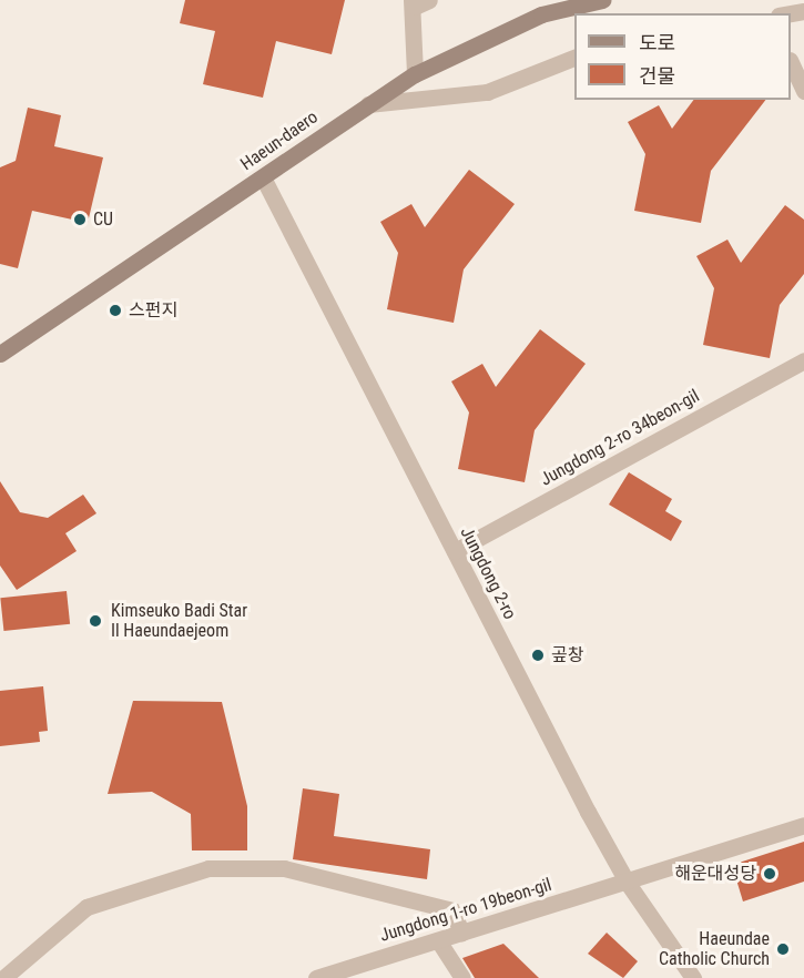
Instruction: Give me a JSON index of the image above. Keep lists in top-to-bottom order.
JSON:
{
  "streets": {
    "main road": ["Haeun-daero"],
    "street": ["Jungdong 2-ro 34beon-gil", "Jungdong 2-ro", "Jungdong 1-ro 19beon-gil"]
  },
  "crossings": [
    ["Haeun-daero", "Jungdong 2-ro"],
    ["Jungdong 2-ro 34beon-gil", "Jungdong 2-ro"],
    ["Jungdong 2-ro", "Jungdong 1-ro 19beon-gil"]
  ],
  "places": [
    "CU",
    "스펀지",
    "Kimseuko Badi Star Il Haeundaejeom",
    "곺창",
    "해운대성당",
    "Haeundae Catholic Church"
  ],
  "legend": ["도로", "건물"]
}
